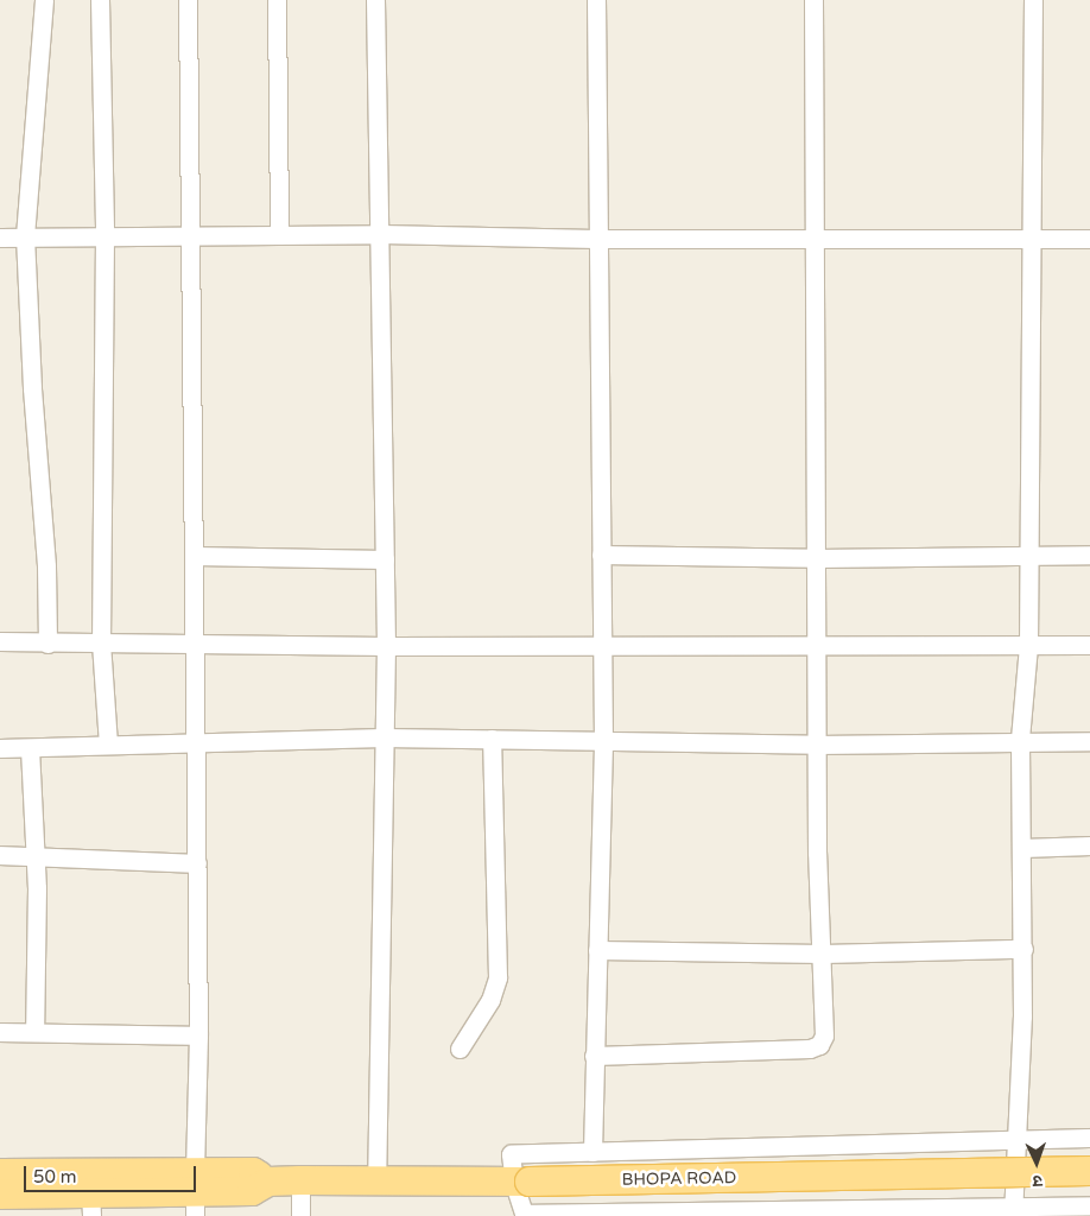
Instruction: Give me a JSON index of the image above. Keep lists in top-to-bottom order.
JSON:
{
  "streets": {
    "main road": ["BHOPA ROAD"]
  },
  "scale_bar": "50 m",
  "north": "bottom"
}
